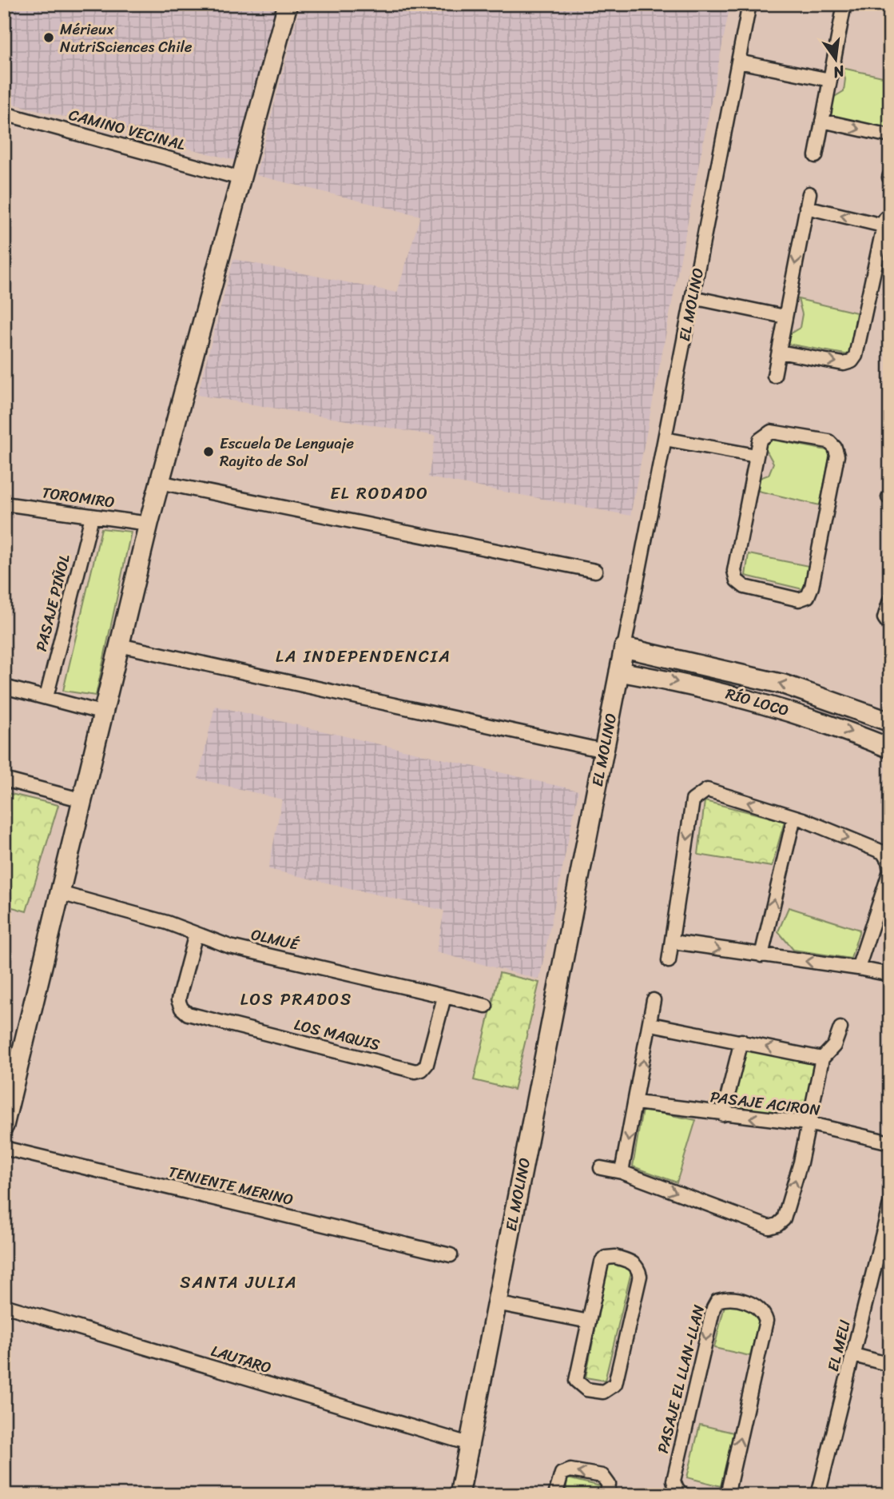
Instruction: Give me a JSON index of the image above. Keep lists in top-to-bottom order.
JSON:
{
  "streets": {
    "street": [
      "CAMINO VECINAL",
      "EL MOLINO",
      "TOROMIRO",
      "PASAJE PIÑOL",
      "RÍO LOCO",
      "OLMUÉ",
      "LOS MAQUIS",
      "PASAJE ACIRON",
      "TENIENTE MERINO",
      "EL MELI",
      "LAUTARO",
      "PASAJE EL LLAN-LLAN"
    ]
  },
  "crossings": [
    ["EL MOLINO", "RÍO LOCO"],
    ["EL MOLINO", "LAUTARO"],
    ["TOROMIRO", "PASAJE PIÑOL"],
    ["OLMUÉ", "LOS MAQUIS"]
  ],
  "districts": [
    "EL RODADO",
    "LA INDEPENDENCIA",
    "LOS PRADOS",
    "SANTA JULIA"
  ],
  "places": ["Mérieux NutriSciences Chile", "Escuela De Lenguaje Rayito de Sol"],
  "north": "bottom"
}
